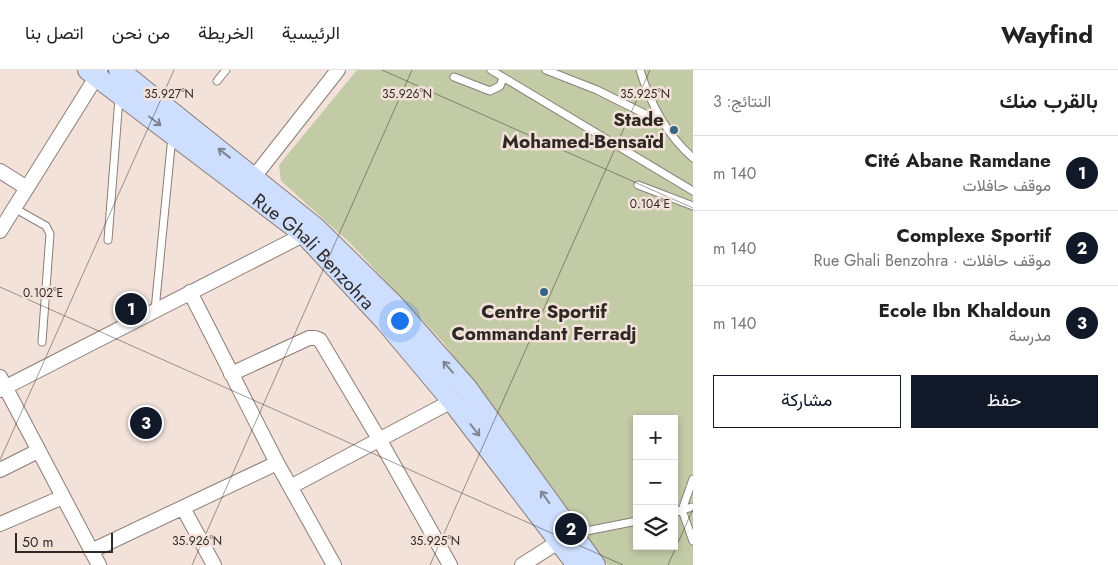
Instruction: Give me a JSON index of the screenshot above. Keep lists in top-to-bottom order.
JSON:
{
  "streets": {
    "main road": ["Rue Ghali Benzohra"]
  },
  "places": ["Stade Mohamed-Bensaïd", "Centre Sportif Commandant Ferradj"],
  "scale_bar": "50 m",
  "page": {
    "header": "Wayfind",
    "nav": [
      "الرئيسية",
      "الخريطة",
      "من نحن",
      "اتصل بنا"
    ],
    "heading": ["بالقرب منك", "النتائج: 3"],
    "list": [
      {
        "mark": "1",
        "name": "Cité Abane Ramdane",
        "note": "موقف حافلات",
        "value": "140 m"
      },
      {
        "mark": "2",
        "name": "Complexe Sportif",
        "note": "موقف حافلات · Rue Ghali Benzohra",
        "value": "140 m"
      },
      {
        "mark": "3",
        "name": "Ecole Ibn Khaldoun",
        "note": "مدرسة",
        "value": "140 m"
      }
    ],
    "pins": ["1", "3", "2"],
    "buttons": ["حفظ", "مشاركة"],
    "map_buttons": ["+", "−"],
    "scale": "50 m"
  },
  "coordinates": [
    "35.927°N",
    "35.926°N",
    "35.925°N",
    "0.104°E",
    "0.102°E"
  ]
}
